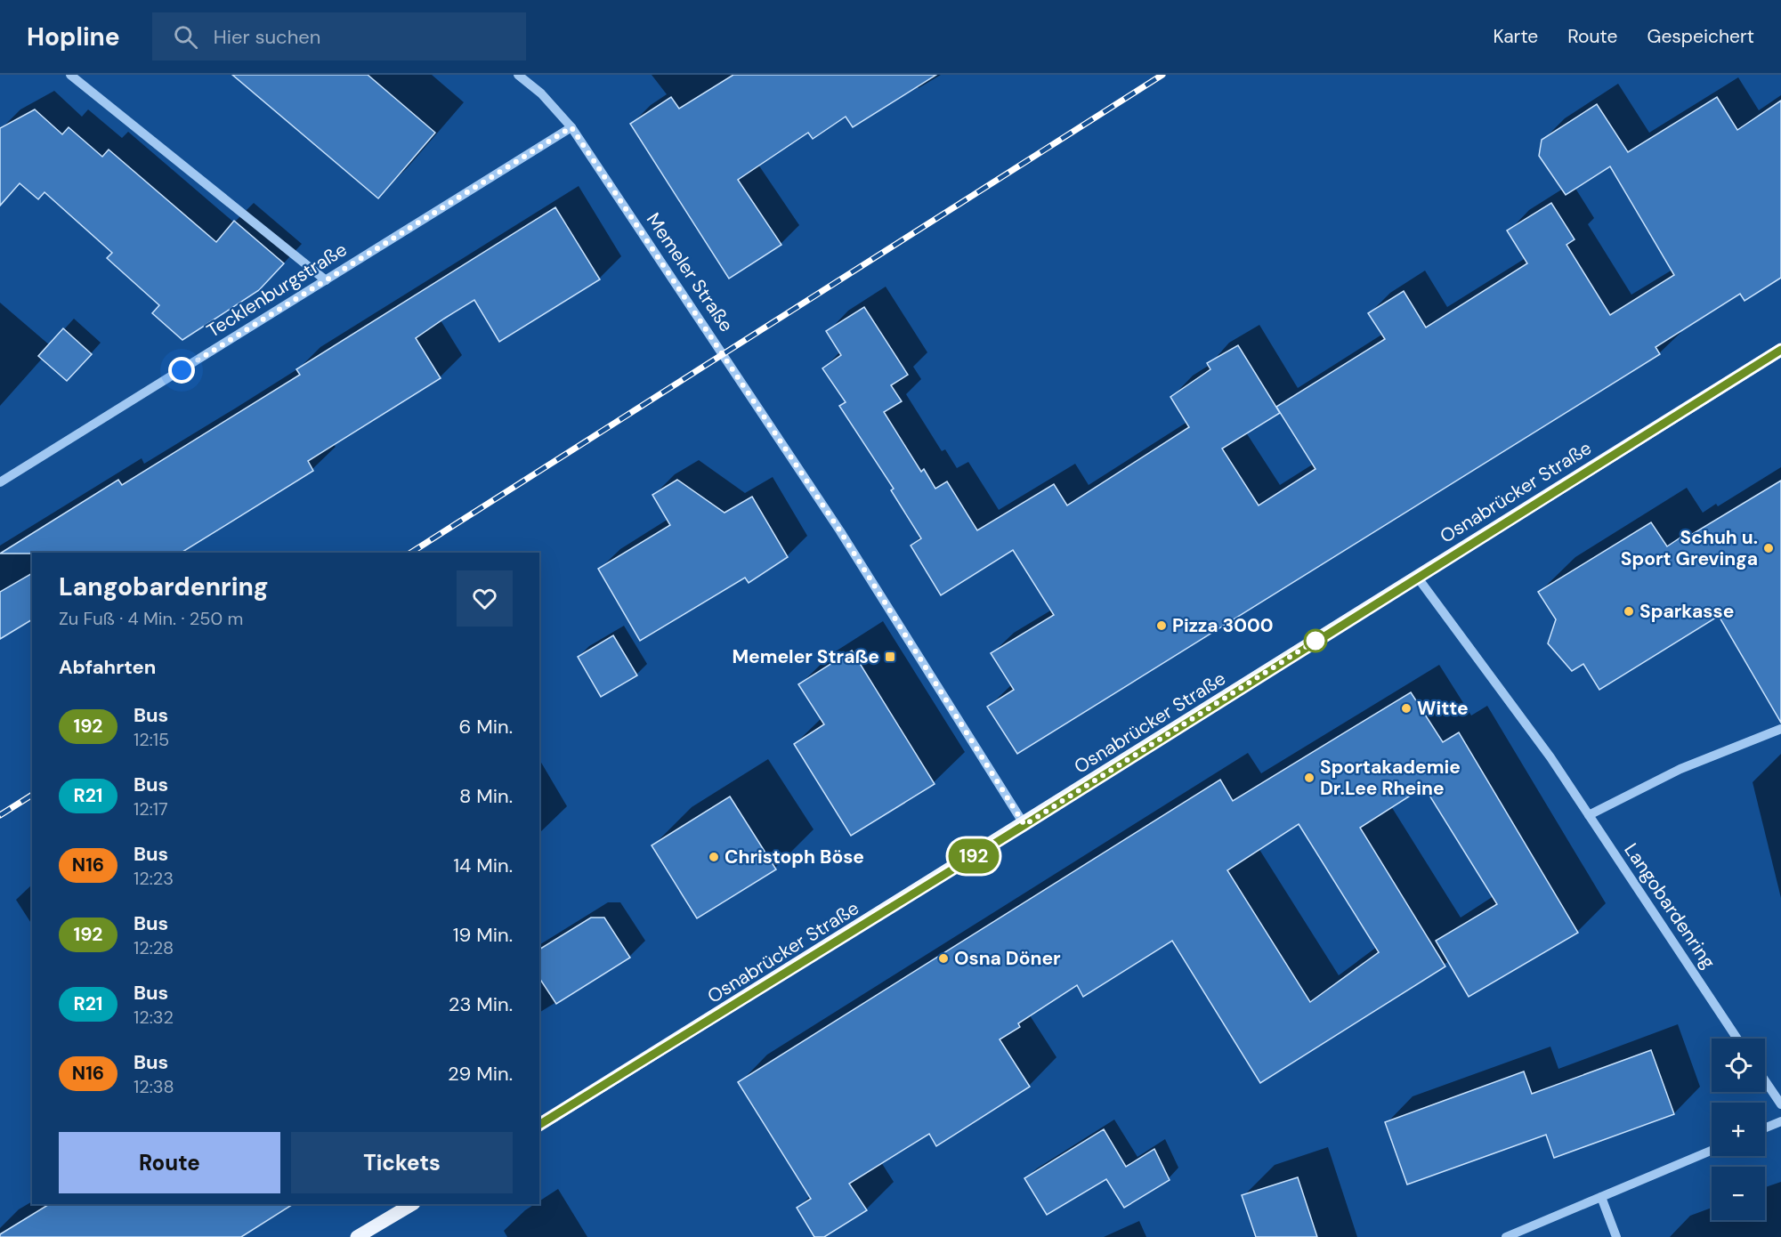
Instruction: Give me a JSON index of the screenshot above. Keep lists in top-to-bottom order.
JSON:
{
  "streets": {
    "main road": ["Osnabrücker Straße"],
    "street": ["Memeler Straße", "Tecklenburgstraße", "Langobardenring"]
  },
  "crossings": [
    ["Memeler Straße", "Tecklenburgstraße"],
    ["Memeler Straße", "Osnabrücker Straße"],
    ["Osnabrücker Straße", "Langobardenring"]
  ],
  "places": {
    "other": [
      "Schuh u. Sport Grevinga",
      "Sparkasse",
      "Pizza 3000",
      "Witte",
      "Sportakademie Dr.Lee Rheine",
      "Christoph Böse",
      "Osna Döner"
    ],
    "transit": ["Memeler Straße"]
  },
  "lines": ["bus line 192"],
  "page": {
    "header": "Hopline",
    "search": "Hier suchen",
    "nav": ["Karte", "Route", "Gespeichert"],
    "on_map": "192",
    "heading": [
      ["Langobardenring", "Zu Fuß · 4 Min. · 250 m"],
      "Abfahrten"
    ],
    "list": [
      {
        "mark": "192",
        "name": "Bus",
        "note": "12:15",
        "value": "6 Min."
      },
      {
        "mark": "R21",
        "name": "Bus",
        "note": "12:17",
        "value": "8 Min."
      },
      {
        "mark": "N16",
        "name": "Bus",
        "note": "12:23",
        "value": "14 Min."
      },
      {
        "mark": "192",
        "name": "Bus",
        "note": "12:28",
        "value": "19 Min."
      },
      {
        "mark": "R21",
        "name": "Bus",
        "note": "12:32",
        "value": "23 Min."
      },
      {
        "mark": "N16",
        "name": "Bus",
        "note": "12:38",
        "value": "29 Min."
      }
    ],
    "map_buttons": ["+", "−"],
    "buttons": ["Route", "Tickets"]
  }
}
